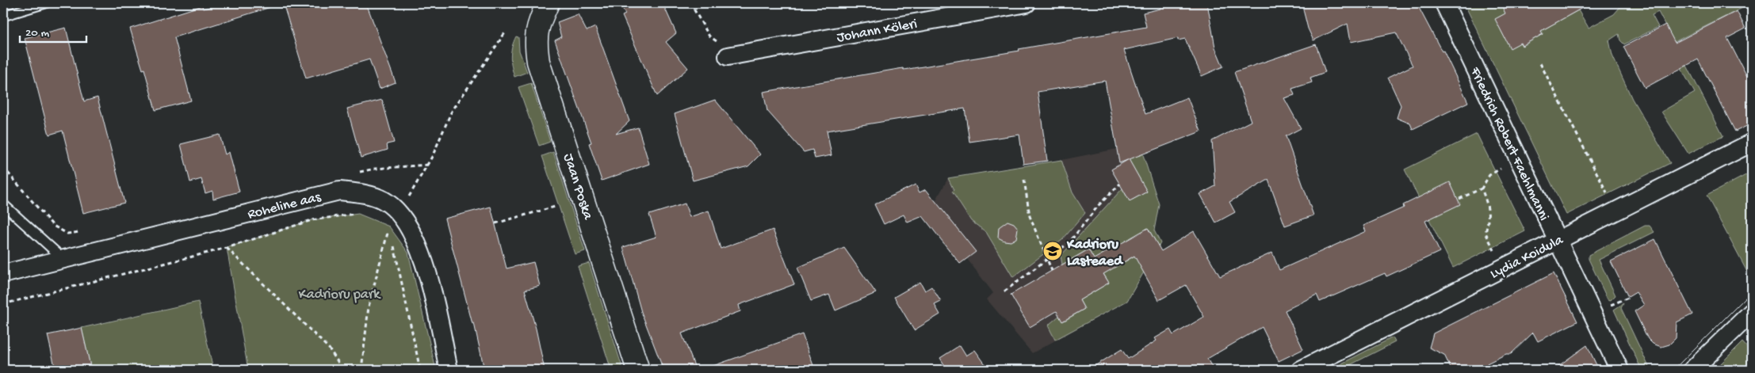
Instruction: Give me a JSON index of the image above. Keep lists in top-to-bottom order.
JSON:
{
  "streets": {
    "street": [
      "Johann Köleri",
      "Friedrich Robert Faehlmanni",
      "Jaan Poska",
      "Roheline aas",
      "Lydia Koidula"
    ]
  },
  "crossings": [
    ["Friedrich Robert Faehlmanni", "Lydia Koidula"]
  ],
  "parks": ["Kadrioru park"],
  "places": {
    "school or university": ["Kadrioru Lasteaed"]
  },
  "scale_bar": "20 m"
}
